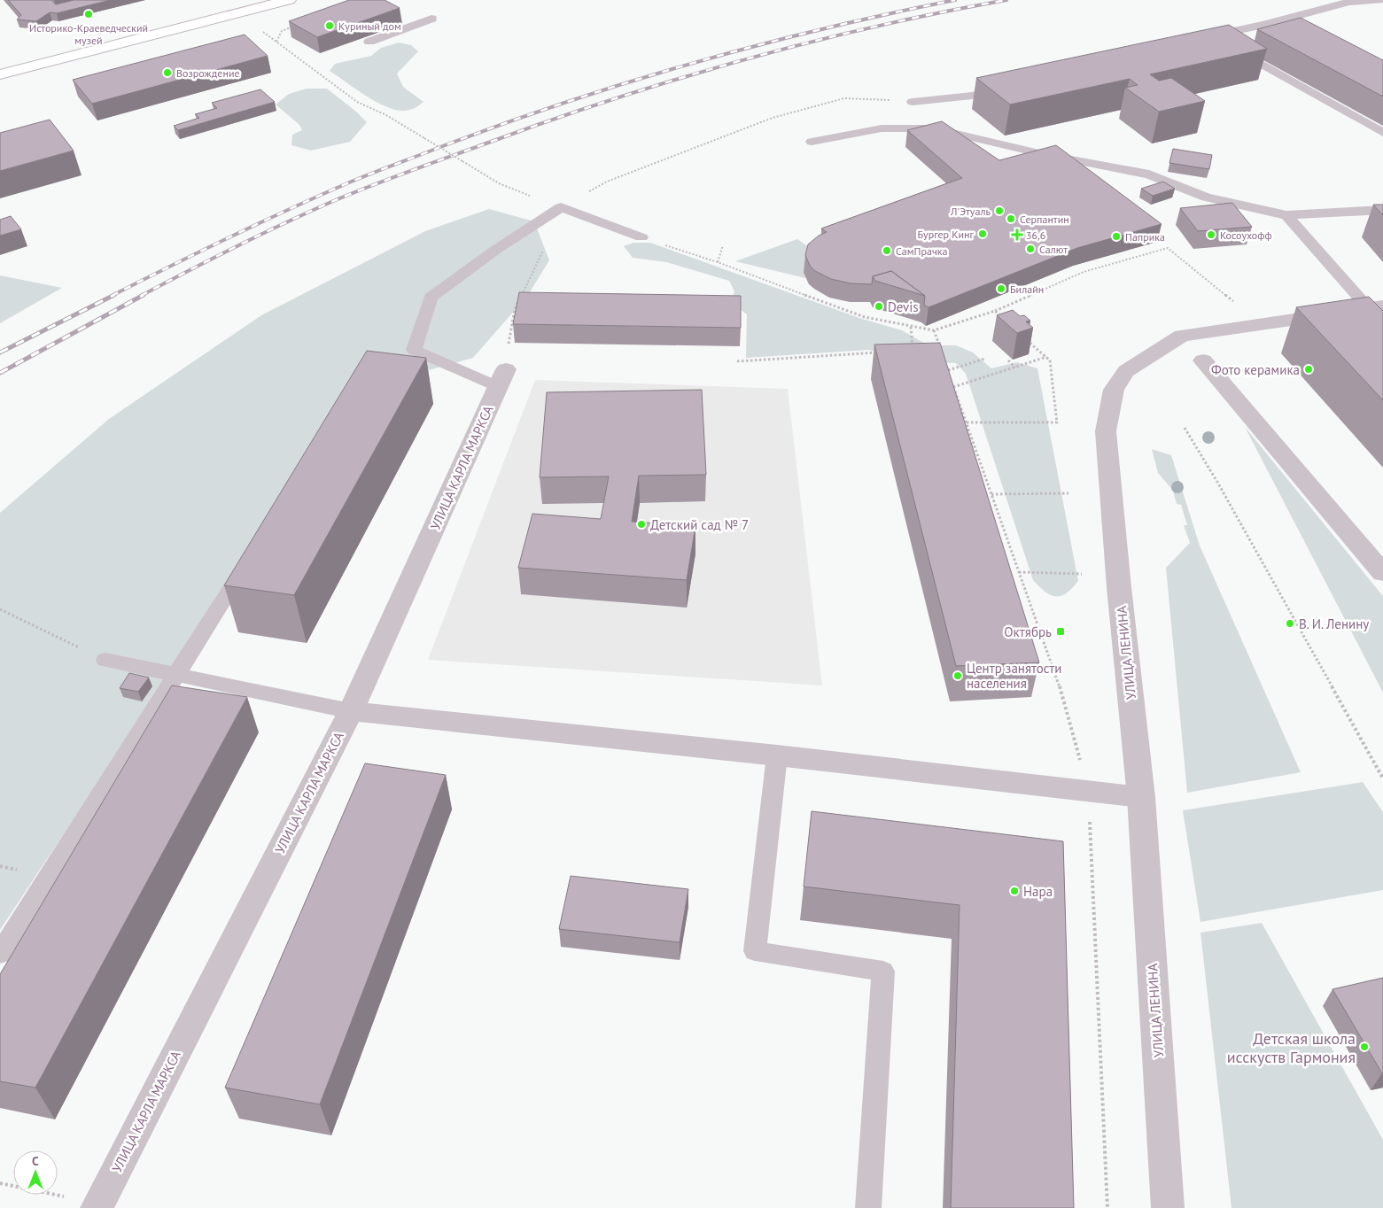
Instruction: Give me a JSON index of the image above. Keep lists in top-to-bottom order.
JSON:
{
  "streets": {
    "street": ["УЛИЦА КАРЛА МАРКСА", "УЛИЦА ЛЕНИНА"]
  },
  "places": {
    "other": [
      "Историко-Краеведческий музей",
      "Куриный дом",
      "Возрождение",
      "Л'Этуаль",
      "Серпантин",
      "Бургер Кинг",
      "Косоухофф",
      "Паприка",
      "Салют",
      "СамПрачка",
      "Билайн",
      "Devis",
      "Фото керамика",
      "Детский сад № 7",
      "В. И. Ленину",
      "Центр занятости населения",
      "Нара",
      "Детская школа исскуств Гармония"
    ],
    "health": ["36,6"],
    "transit": ["Октябрь"]
  },
  "north": "top"
}
